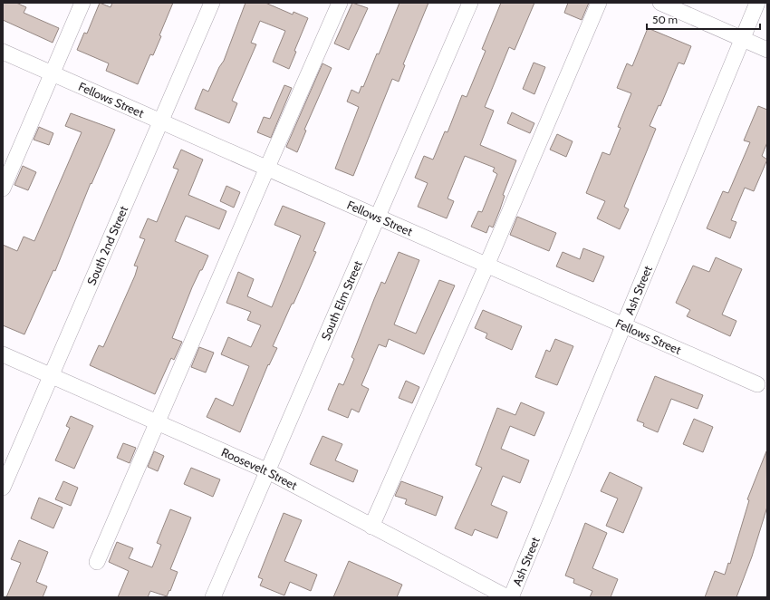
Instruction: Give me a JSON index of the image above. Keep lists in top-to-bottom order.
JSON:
{
  "streets": {
    "street": [
      "Fellows Street",
      "South 2nd Street",
      "Ash Street",
      "South Elm Street",
      "Roosevelt Street"
    ]
  },
  "crossings": [
    ["Fellows Street", "South 2nd Street"],
    ["Fellows Street", "Ash Street"],
    ["Fellows Street", "South Elm Street"],
    ["South 2nd Street", "Roosevelt Street"],
    ["South Elm Street", "Roosevelt Street"]
  ],
  "scale_bar": "50 m"
}
